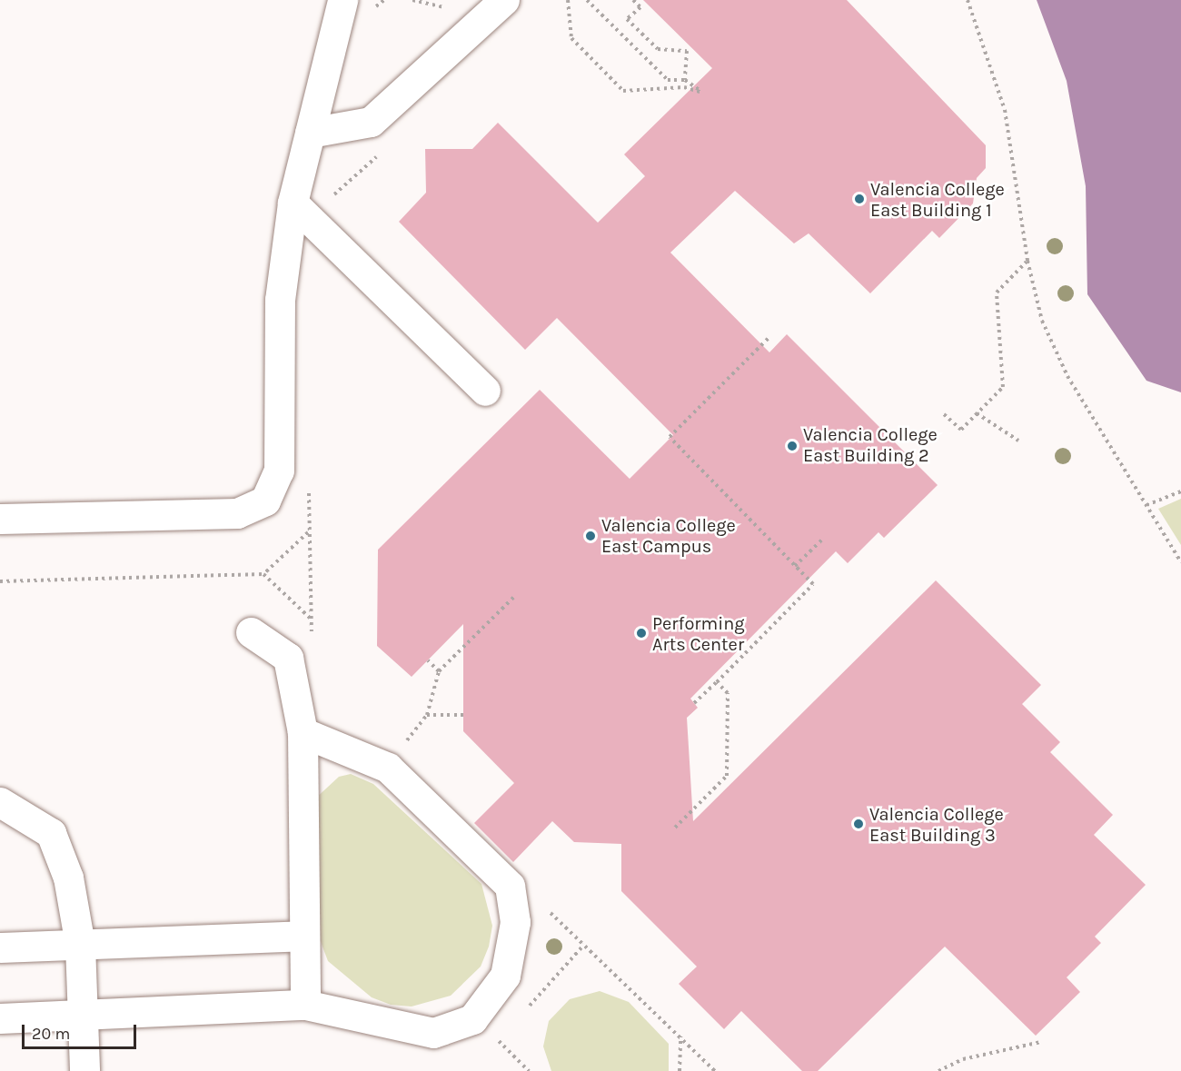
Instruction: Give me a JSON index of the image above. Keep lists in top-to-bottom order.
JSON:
{
  "places": [
    "Valencia College East Building 1",
    "Valencia College East Building 2",
    "Valencia College East Campus",
    "Performing Arts Center",
    "Valencia College East Building 3"
  ],
  "scale_bar": "20 m"
}
